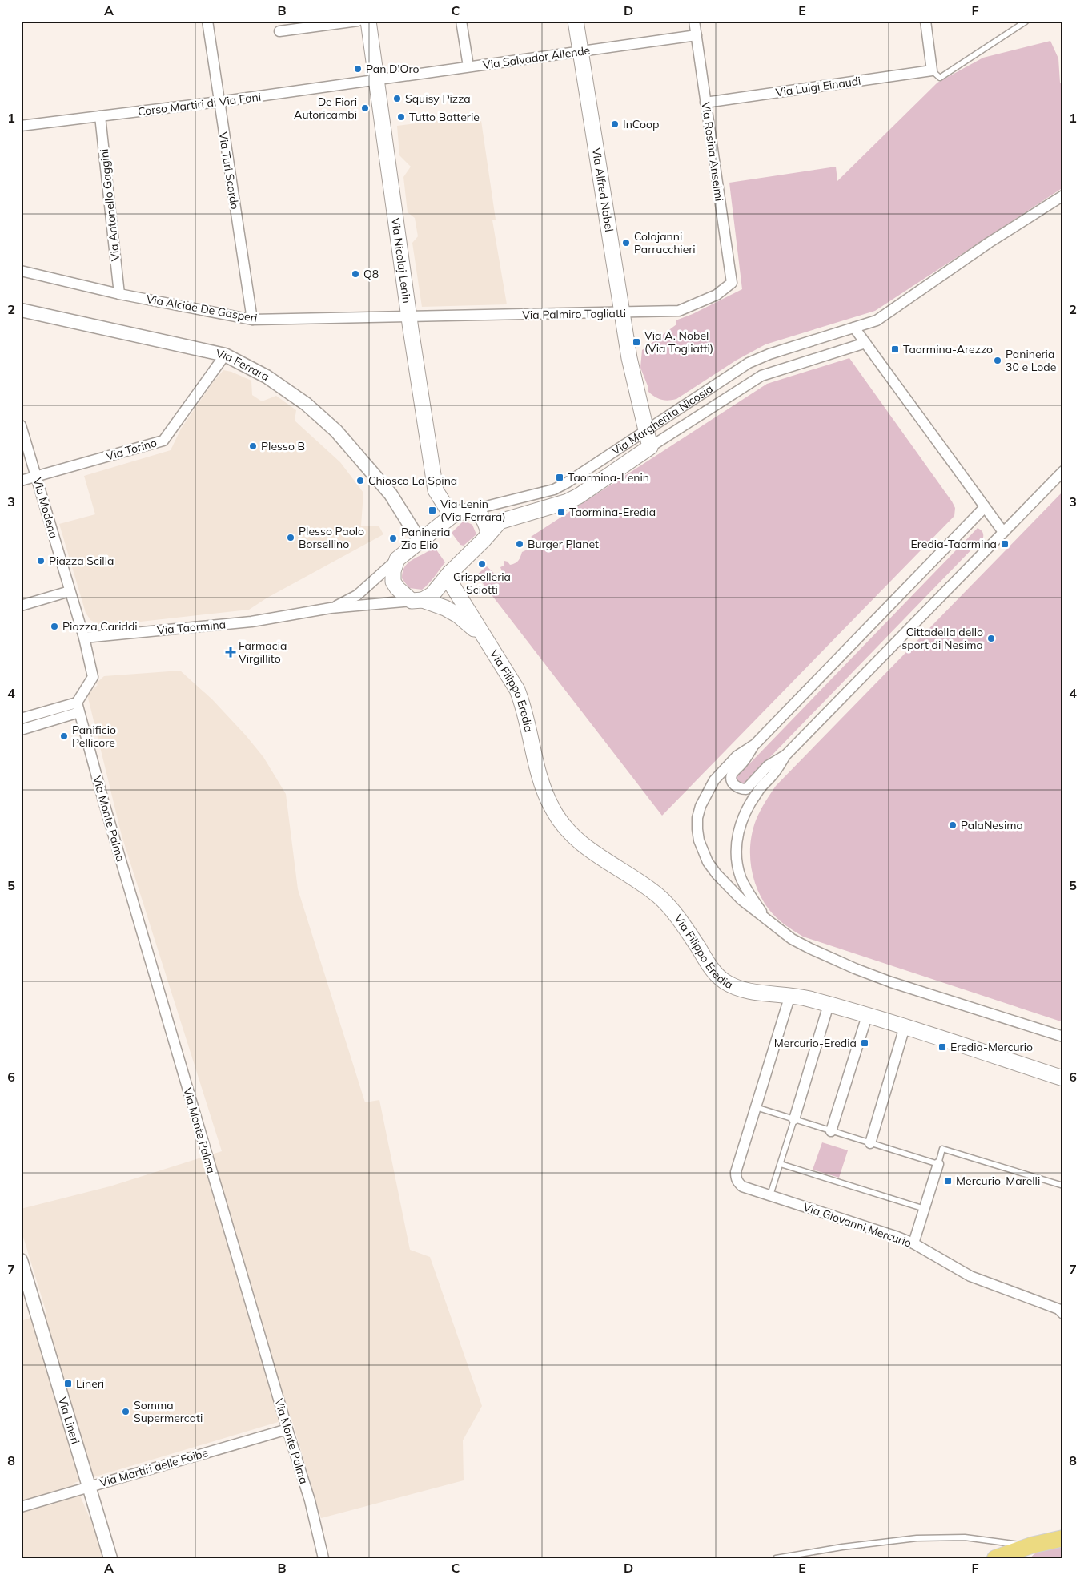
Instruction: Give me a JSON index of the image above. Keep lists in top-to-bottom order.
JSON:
{
  "streets": {
    "main road": [
      "Via Alfred Nobel",
      "Via Nicolaj Lenin",
      "Via Margherita Nicosia",
      "Via Filippo Eredia"
    ],
    "street": [
      "Via Salvador Allende",
      "Via Luigi Einaudi",
      "Corso Martiri di Via Fani",
      "Via Rosina Anselmi",
      "Via Turi Scordo",
      "Via Antonello Gaggini",
      "Via Alcide De Gasperi",
      "Via Palmiro Togliatti",
      "Via Ferrara",
      "Via Torino",
      "Via Modena",
      "Via Taormina",
      "Via Monte Palma",
      "Via Giovanni Mercurio",
      "Via Lineri",
      "Via Martiri delle Foibe"
    ]
  },
  "crossings": [
    ["Via Salvador Allende", "Corso Martiri di Via Fani"],
    ["Via Salvador Allende", "Via Rosina Anselmi"],
    ["Via Salvador Allende", "Via Alfred Nobel"],
    ["Via Salvador Allende", "Via Nicolaj Lenin"],
    ["Via Luigi Einaudi", "Via Rosina Anselmi"],
    ["Corso Martiri di Via Fani", "Via Turi Scordo"],
    ["Corso Martiri di Via Fani", "Via Antonello Gaggini"],
    ["Corso Martiri di Via Fani", "Via Nicolaj Lenin"],
    ["Via Rosina Anselmi", "Via Palmiro Togliatti"],
    ["Via Turi Scordo", "Via Alcide De Gasperi"],
    ["Via Alfred Nobel", "Via Palmiro Togliatti"],
    ["Via Alfred Nobel", "Via Margherita Nicosia"],
    ["Via Antonello Gaggini", "Via Alcide De Gasperi"],
    ["Via Nicolaj Lenin", "Via Alcide De Gasperi"],
    ["Via Nicolaj Lenin", "Via Palmiro Togliatti"],
    ["Via Alcide De Gasperi", "Via Palmiro Togliatti"],
    ["Via Ferrara", "Via Torino"],
    ["Via Torino", "Via Modena"],
    ["Via Modena", "Via Taormina"],
    ["Via Modena", "Via Monte Palma"],
    ["Via Monte Palma", "Via Martiri delle Foibe"],
    ["Via Lineri", "Via Martiri delle Foibe"]
  ],
  "places": {
    "other": [
      "Pan D'Oro",
      "Squisy Pizza",
      "De Fiori Autoricambi",
      "Tutto Batterie",
      "InCoop",
      "Colajanni Parrucchieri",
      "Q8",
      "Panineria 30 e Lode",
      "Plesso B",
      "Chiosco La Spina",
      "Plesso Paolo Borsellino",
      "Panineria Zio Elio",
      "Burger Planet",
      "Piazza Scilla",
      "Crispelleria Sciotti",
      "Piazza Cariddi",
      "Cittadella dello sport di Nesima",
      "Panificio Pellicore",
      "PalaNesima",
      "Somma Supermercati"
    ],
    "transit": [
      "Via A. Nobel (Via Togliatti)",
      "Taormina-Arezzo",
      "Taormina-Lenin",
      "Via Lenin (Via Ferrara)",
      "Taormina-Eredia",
      "Eredia-Taormina",
      "Mercurio-Eredia",
      "Eredia-Mercurio",
      "Mercurio-Marelli",
      "Lineri"
    ],
    "health": ["Farmacia Virgillito"]
  },
  "grid": {
    "columns": [
      "A",
      "B",
      "C",
      "D",
      "E",
      "F"
    ],
    "rows": [
      "1",
      "2",
      "3",
      "4",
      "5",
      "6",
      "7",
      "8"
    ]
  }
}
